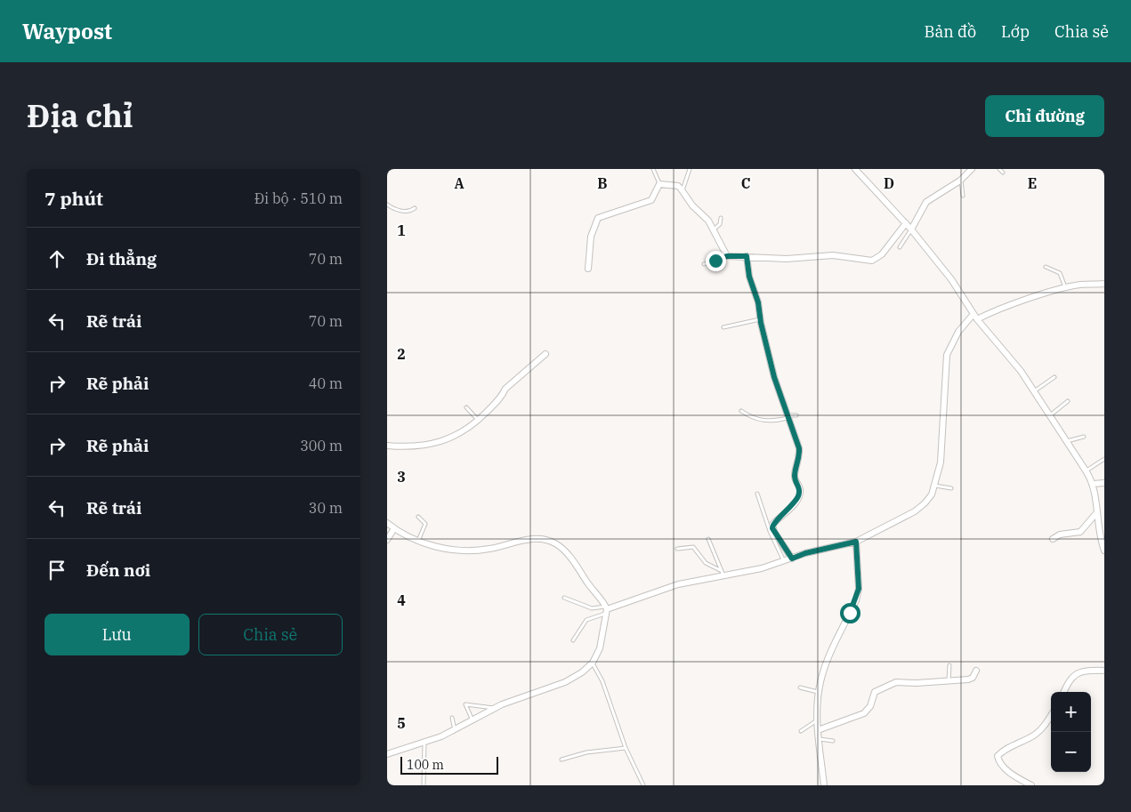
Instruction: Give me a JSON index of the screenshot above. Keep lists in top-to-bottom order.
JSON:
{
  "scale_bar": "100 m",
  "page": {
    "header": "Waypost",
    "nav": ["Bản đồ", "Lớp", "Chia sẻ"],
    "title": "Địa chỉ",
    "buttons": [
      "Chỉ đường",
      ["Lưu", "Chia sẻ"]
    ],
    "heading": ["7 phút", "Đi bộ · 510 m"],
    "list": [
      ["Đi thẳng", "70 m"],
      ["Rẽ trái", "70 m"],
      ["Rẽ phải", "40 m"],
      ["Rẽ phải", "300 m"],
      ["Rẽ trái", "30 m"],
      "Đến nơi"
    ],
    "map_buttons": ["+", "−"],
    "scale": "100 m"
  },
  "grid": {
    "columns": [
      "A",
      "B",
      "C",
      "D",
      "E"
    ],
    "rows": [
      "1",
      "2",
      "3",
      "4",
      "5"
    ]
  }
}
